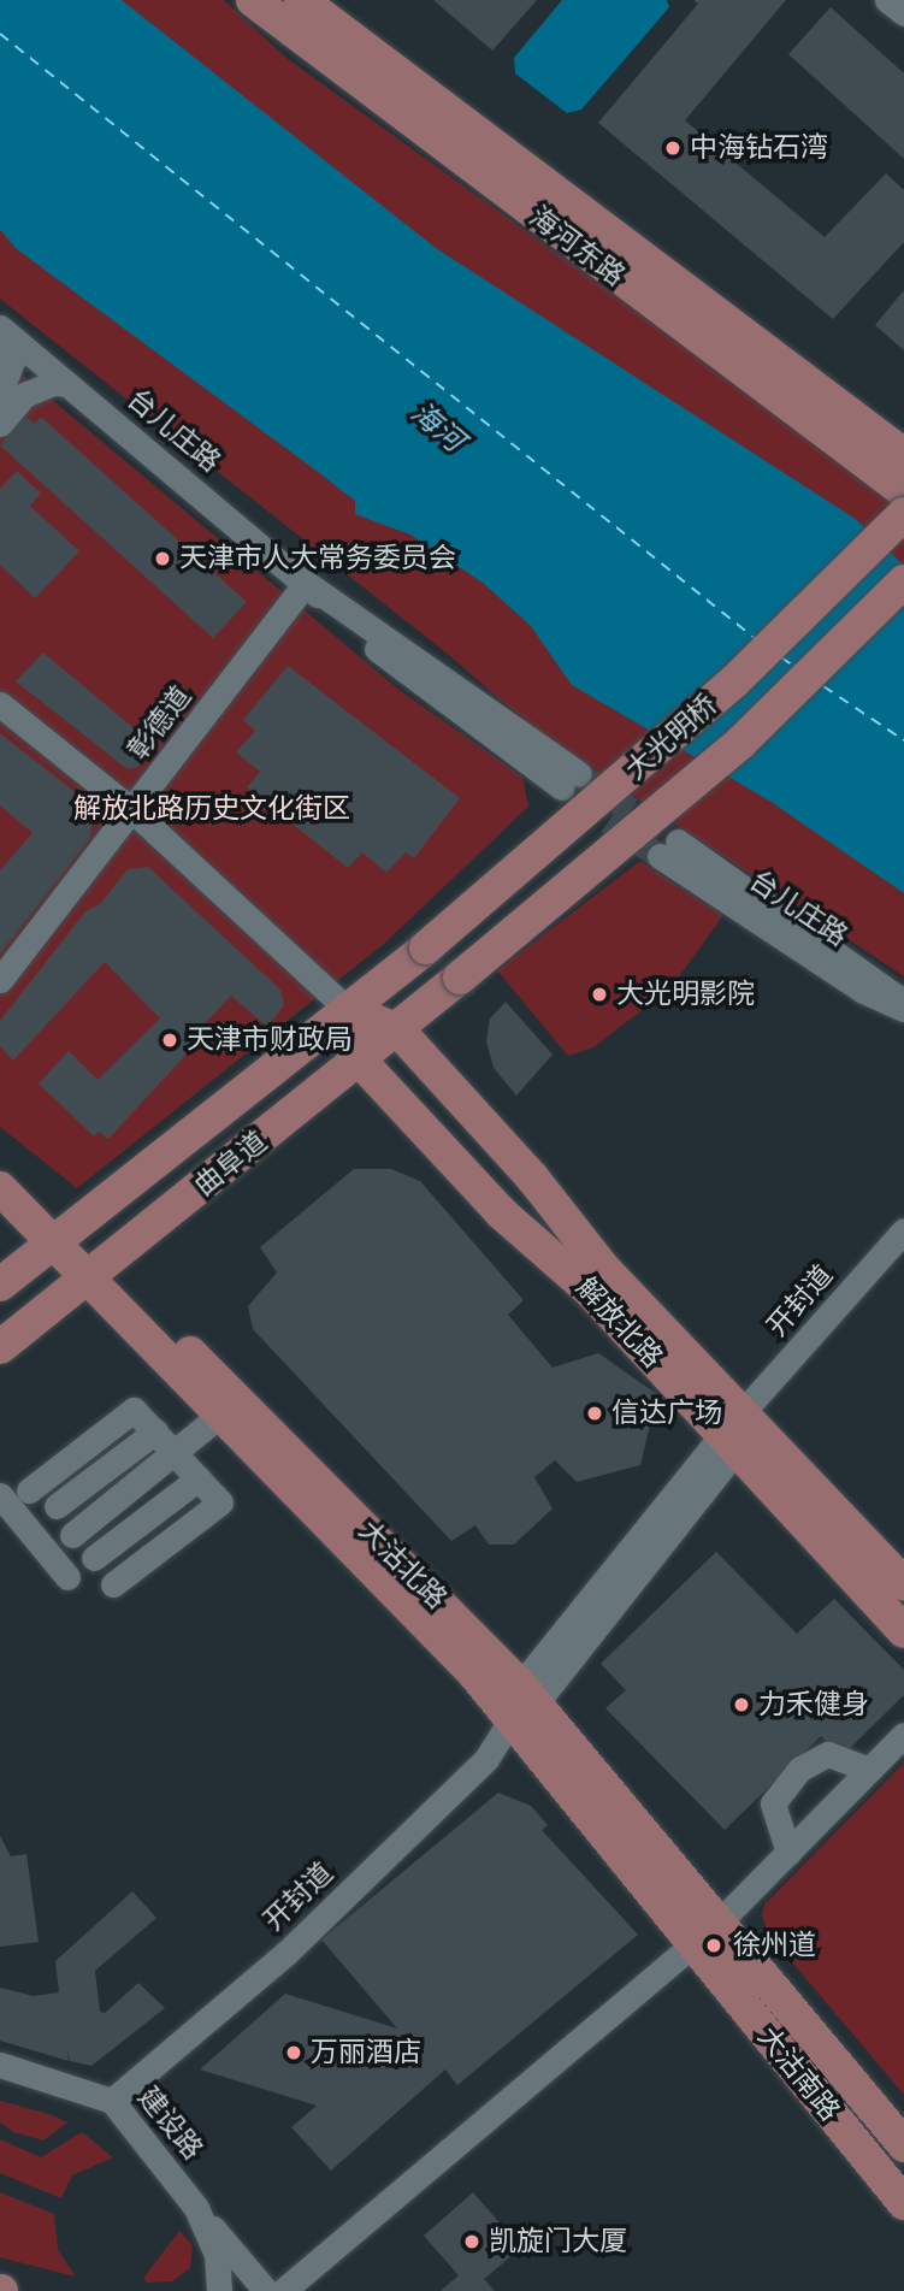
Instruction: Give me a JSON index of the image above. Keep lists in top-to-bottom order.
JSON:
{
  "streets": {
    "main road": [
      "海河东路",
      "大光明桥",
      "曲阜道",
      "解放北路",
      "大沽北路",
      "大沽南路"
    ],
    "street": [
      "台儿庄路",
      "彰德道",
      "开封道",
      "建设路"
    ]
  },
  "crossings": [
    ["台儿庄路", "彰德道"],
    ["彰德道", "解放北路"],
    ["大光明桥", "曲阜道"],
    ["曲阜道", "解放北路"],
    ["曲阜道", "大沽北路"],
    ["开封道", "解放北路"],
    ["开封道", "大沽北路"],
    ["开封道", "建设路"],
    ["大沽北路", "大沽南路"]
  ],
  "water": ["海河"],
  "parks": ["解放北路历史文化街区"],
  "places": [
    "中海钻石湾",
    "天津市人大常务委员会",
    "大光明影院",
    "天津市财政局",
    "信达广场",
    "力禾健身",
    "徐州道",
    "万丽酒店",
    "凯旋门大厦"
  ]
}
